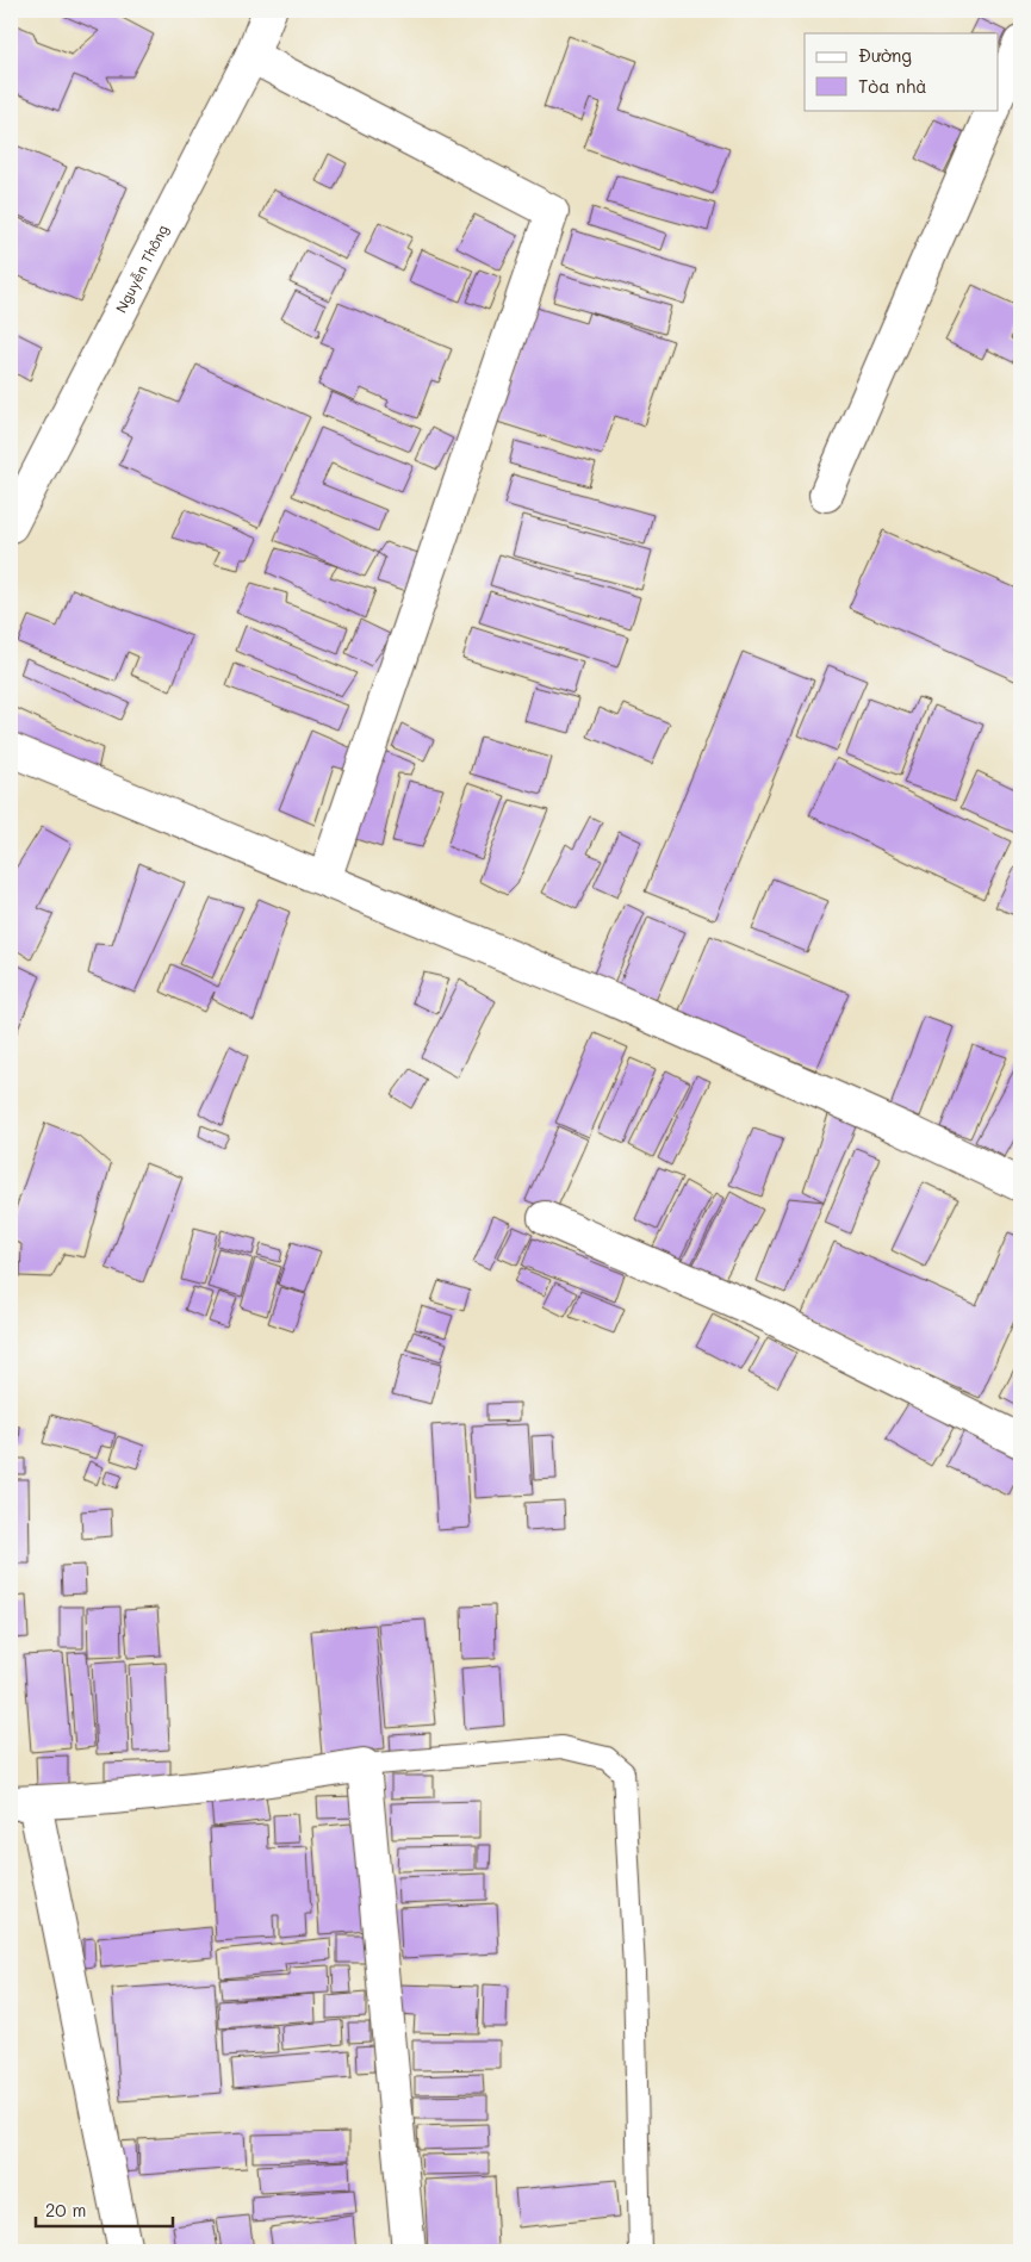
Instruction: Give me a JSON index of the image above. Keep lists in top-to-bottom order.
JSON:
{
  "streets": {
    "street": ["Nguyễn Thông"]
  },
  "legend": ["Đường", "Tòa nhà"],
  "scale_bar": "20 m"
}
